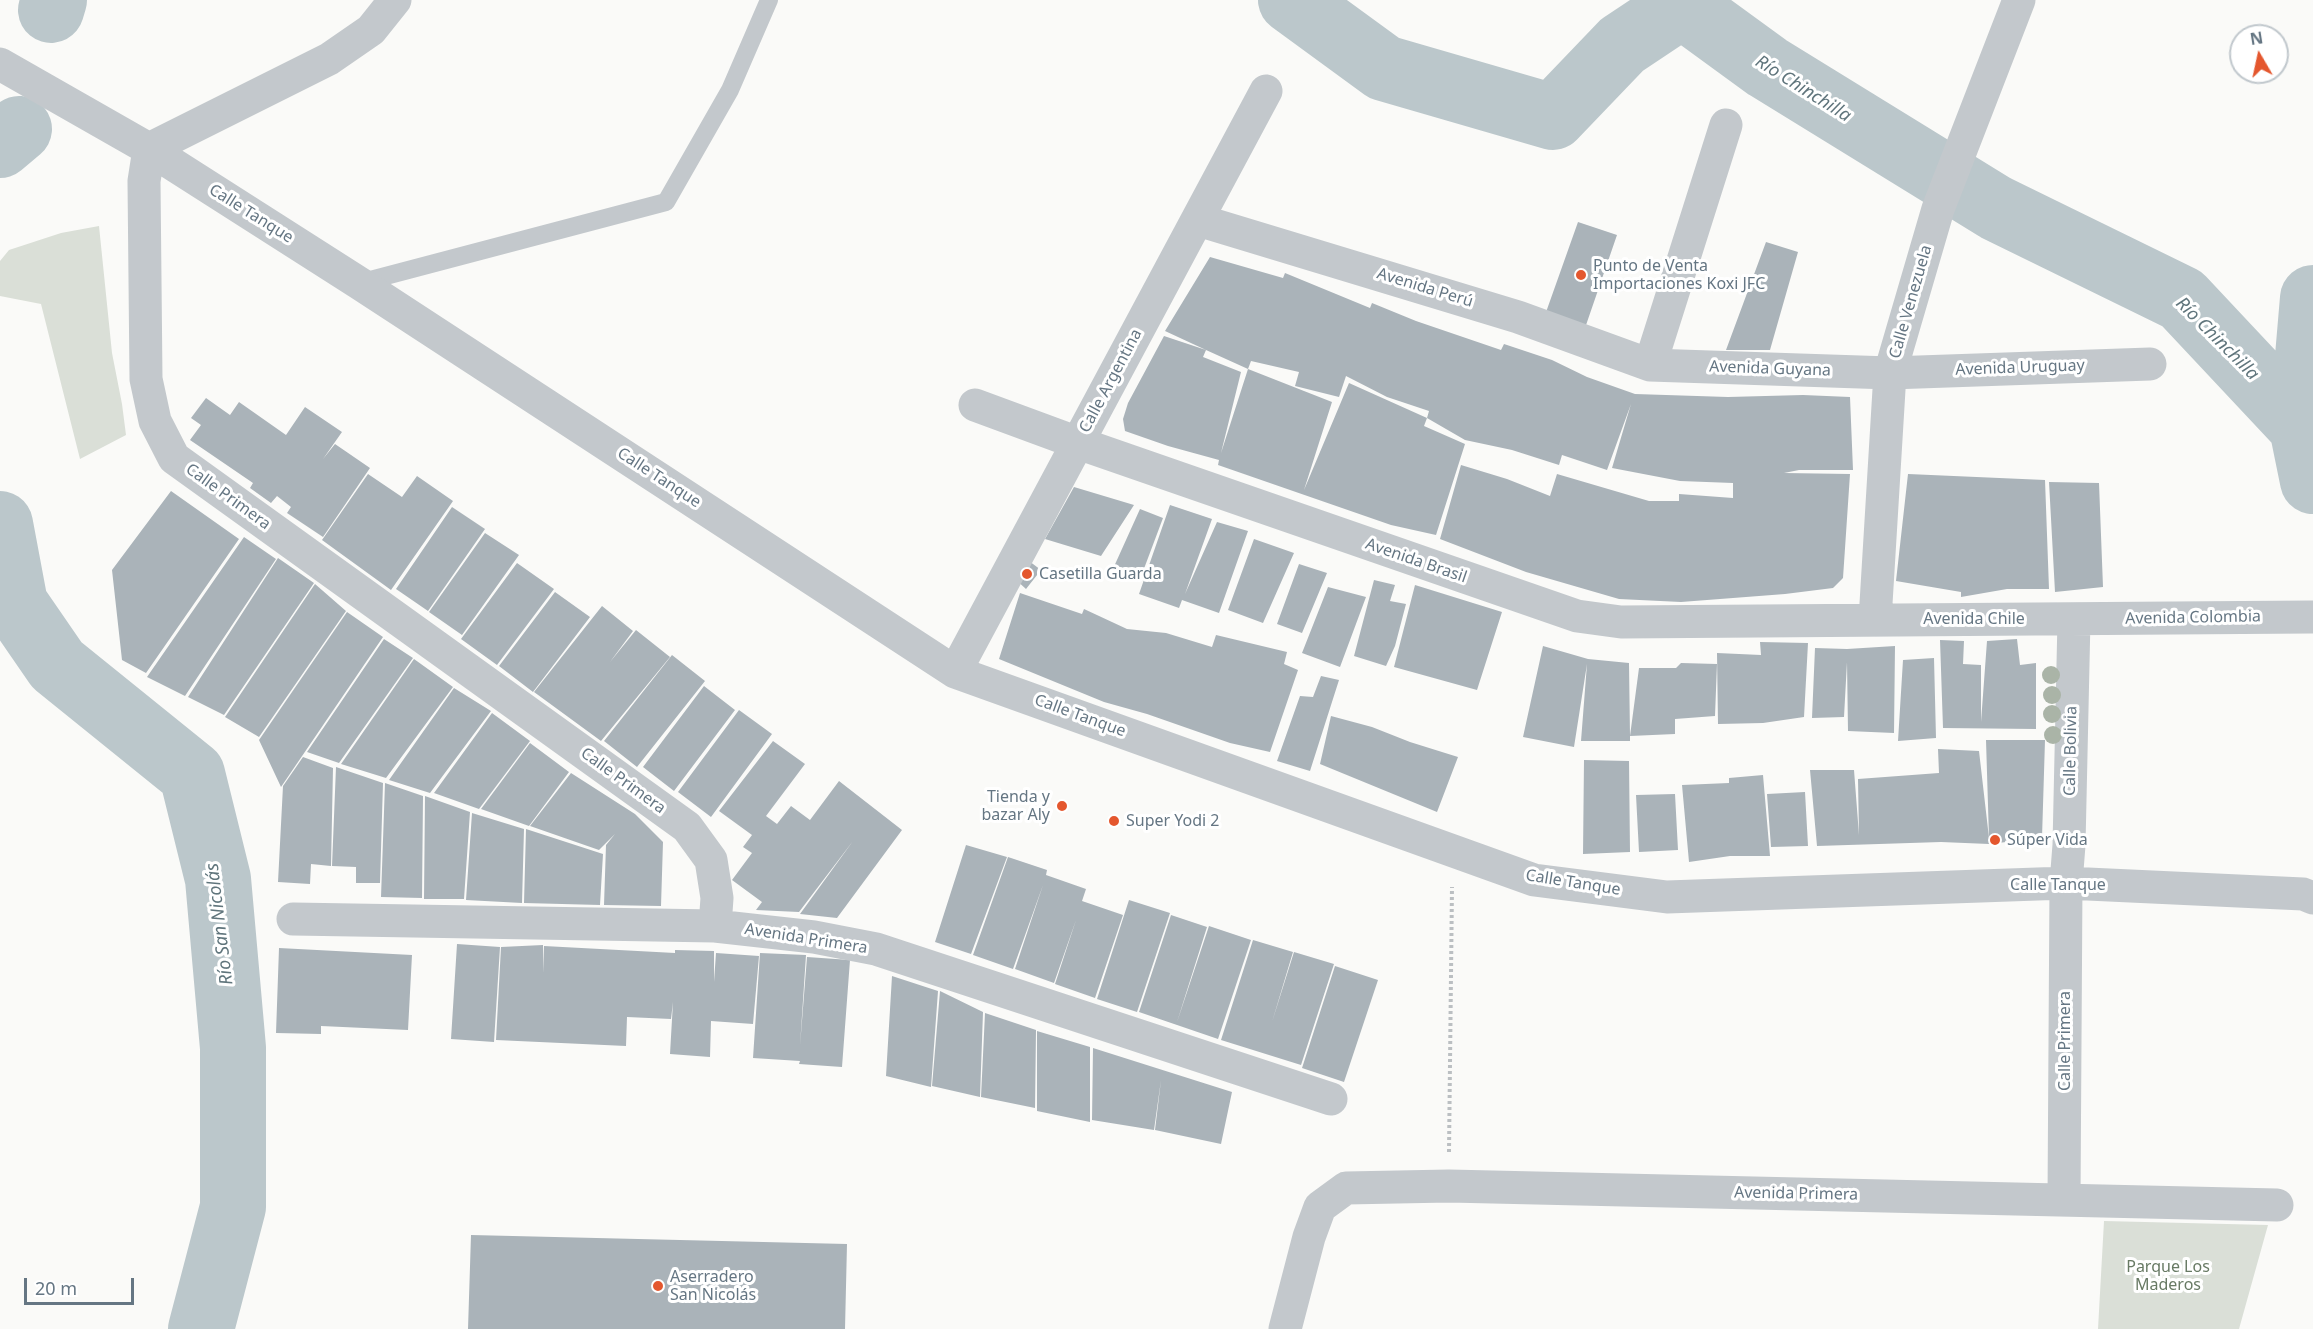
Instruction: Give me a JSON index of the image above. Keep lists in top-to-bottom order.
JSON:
{
  "streets": {
    "street": [
      "Calle Tanque",
      "Avenida Perú",
      "Calle Venezuela",
      "Avenida Uruguay",
      "Avenida Guyana",
      "Calle Argentina",
      "Calle Primera",
      "Avenida Brasil",
      "Avenida Colombia",
      "Avenida Chile",
      "Calle Bolivia",
      "Avenida Primera"
    ]
  },
  "crossings": [
    ["Calle Tanque", "Calle Argentina"],
    ["Calle Tanque", "Calle Primera"],
    ["Calle Tanque", "Calle Bolivia"],
    ["Avenida Perú", "Avenida Guyana"],
    ["Avenida Perú", "Calle Argentina"],
    ["Calle Venezuela", "Avenida Uruguay"],
    ["Calle Venezuela", "Avenida Guyana"],
    ["Calle Venezuela", "Avenida Brasil"],
    ["Calle Venezuela", "Avenida Chile"],
    ["Avenida Uruguay", "Avenida Guyana"],
    ["Calle Argentina", "Avenida Brasil"],
    ["Calle Primera", "Calle Bolivia"],
    ["Calle Primera", "Avenida Primera"],
    ["Avenida Brasil", "Avenida Chile"],
    ["Avenida Colombia", "Avenida Chile"],
    ["Avenida Colombia", "Calle Bolivia"],
    ["Avenida Chile", "Calle Bolivia"]
  ],
  "water": ["Río Chinchilla", "Río San Nicolás"],
  "parks": ["Parque Los Maderos"],
  "places": [
    "Punto de Venta Importaciones Koxi JFC",
    "Casetilla Guarda",
    "Tienda y bazar Aly",
    "Super Yodi 2",
    "Súper Vida",
    "Aserradero San Nicolás"
  ],
  "scale_bar": "20 m",
  "north": "top"
}
